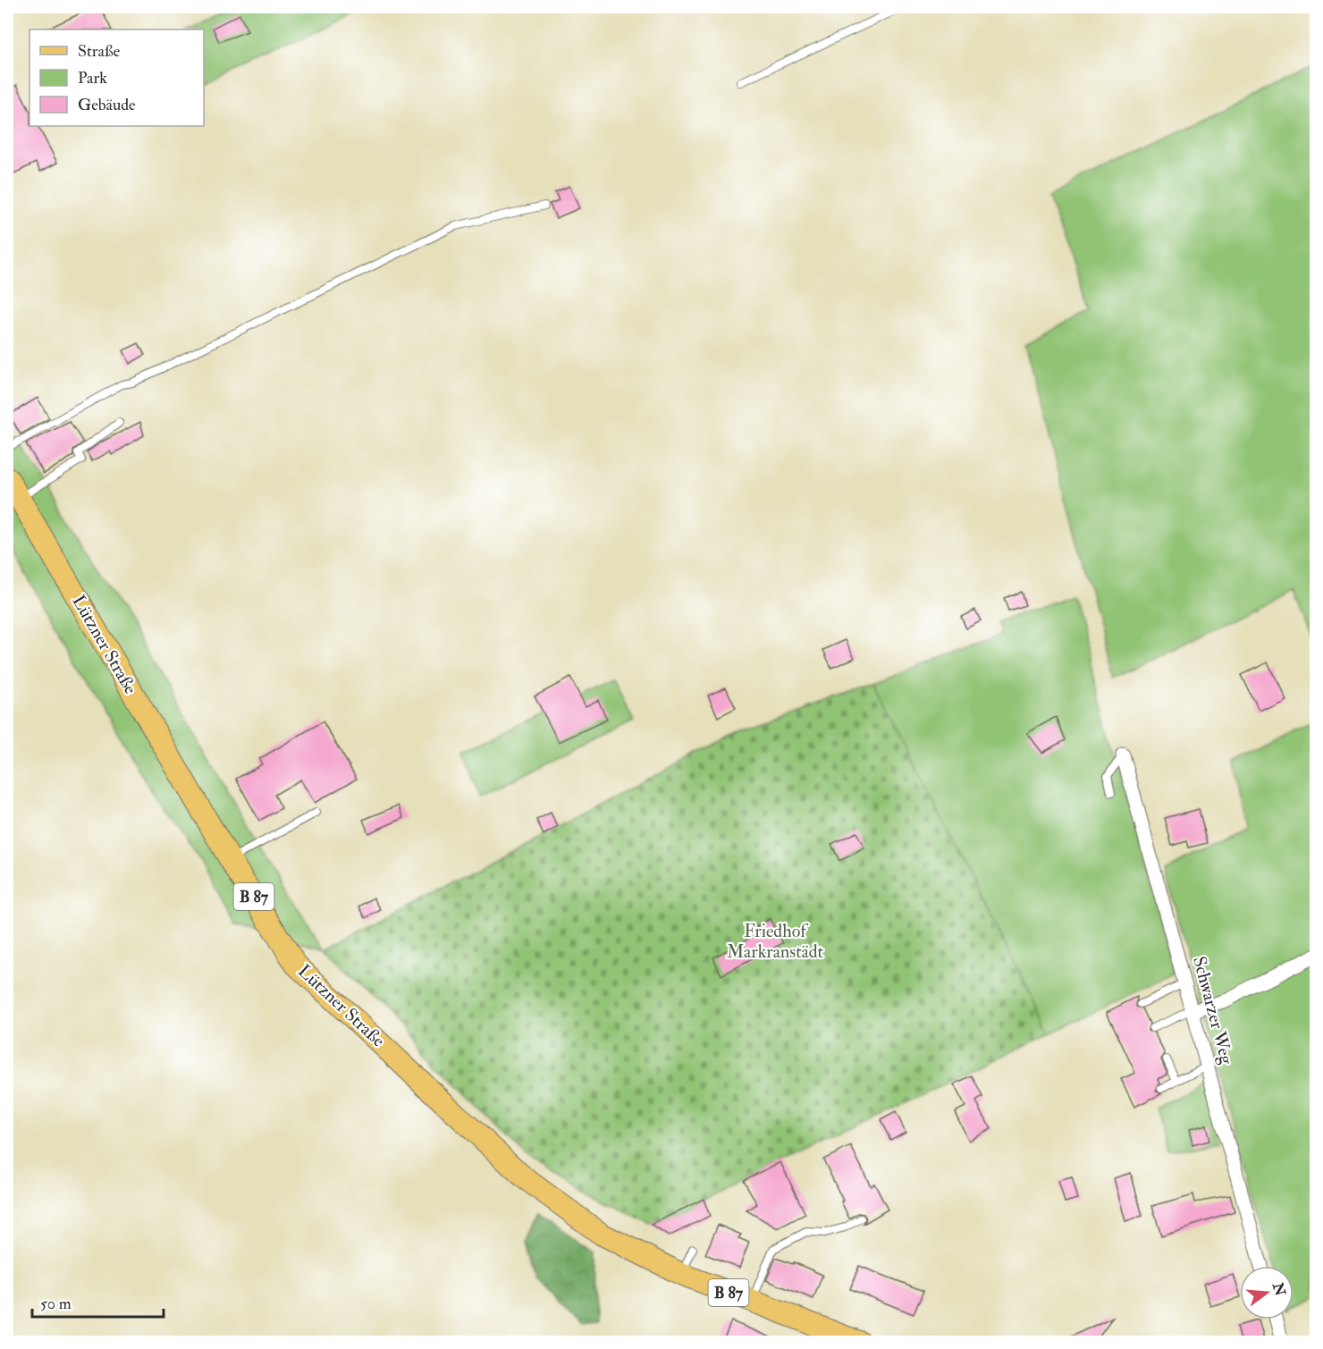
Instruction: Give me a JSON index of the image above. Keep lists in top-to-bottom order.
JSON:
{
  "streets": {
    "main road": ["Lützner Straße", "B 87"],
    "street": ["Schwarzer Weg"]
  },
  "parks": ["Friedhof Markranstädt"],
  "legend": ["Straße", "Park", "Gebäude"],
  "scale_bar": "50 m",
  "north": "right"
}
